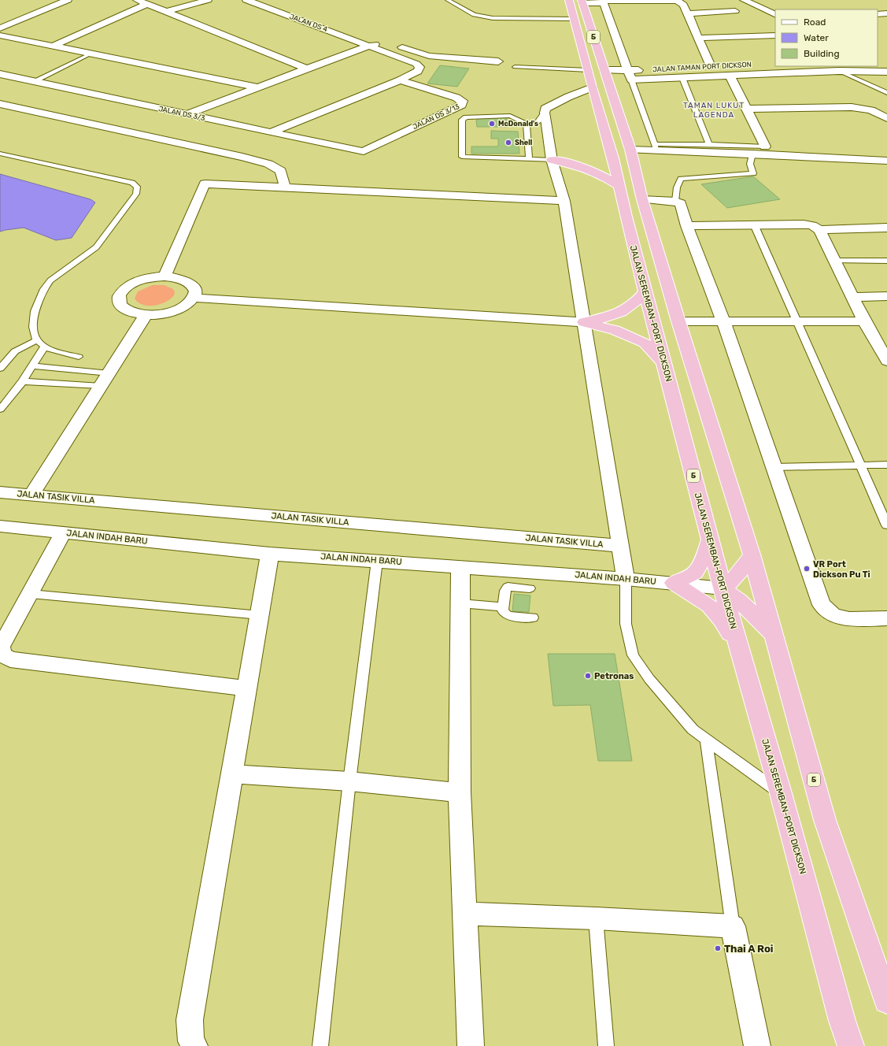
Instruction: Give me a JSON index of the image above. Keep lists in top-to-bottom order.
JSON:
{
  "streets": {
    "highway": ["5", "JALAN SEREMBAN-PORT DICKSON"],
    "street": [
      "JALAN DS 4",
      "JALAN TAMAN PORT DICKSON",
      "JALAN DS 3/3",
      "JALAN DS 3/13",
      "JALAN TASIK VILLA",
      "JALAN INDAH BARU"
    ]
  },
  "crossings": [
    ["JALAN DS 4", "JALAN DS 3/13"],
    ["5", "JALAN TAMAN PORT DICKSON"],
    ["JALAN DS 3/3", "JALAN DS 3/13"],
    ["JALAN SEREMBAN-PORT DICKSON", "JALAN INDAH BARU"]
  ],
  "districts": ["TAMAN LUKUT LAGENDA"],
  "places": [
    "McDonald's",
    "Shell",
    "VR Port Dickson Pu Ti",
    "Petronas",
    "Thai A Roi"
  ],
  "legend": ["Road", "Water", "Building"]
}
